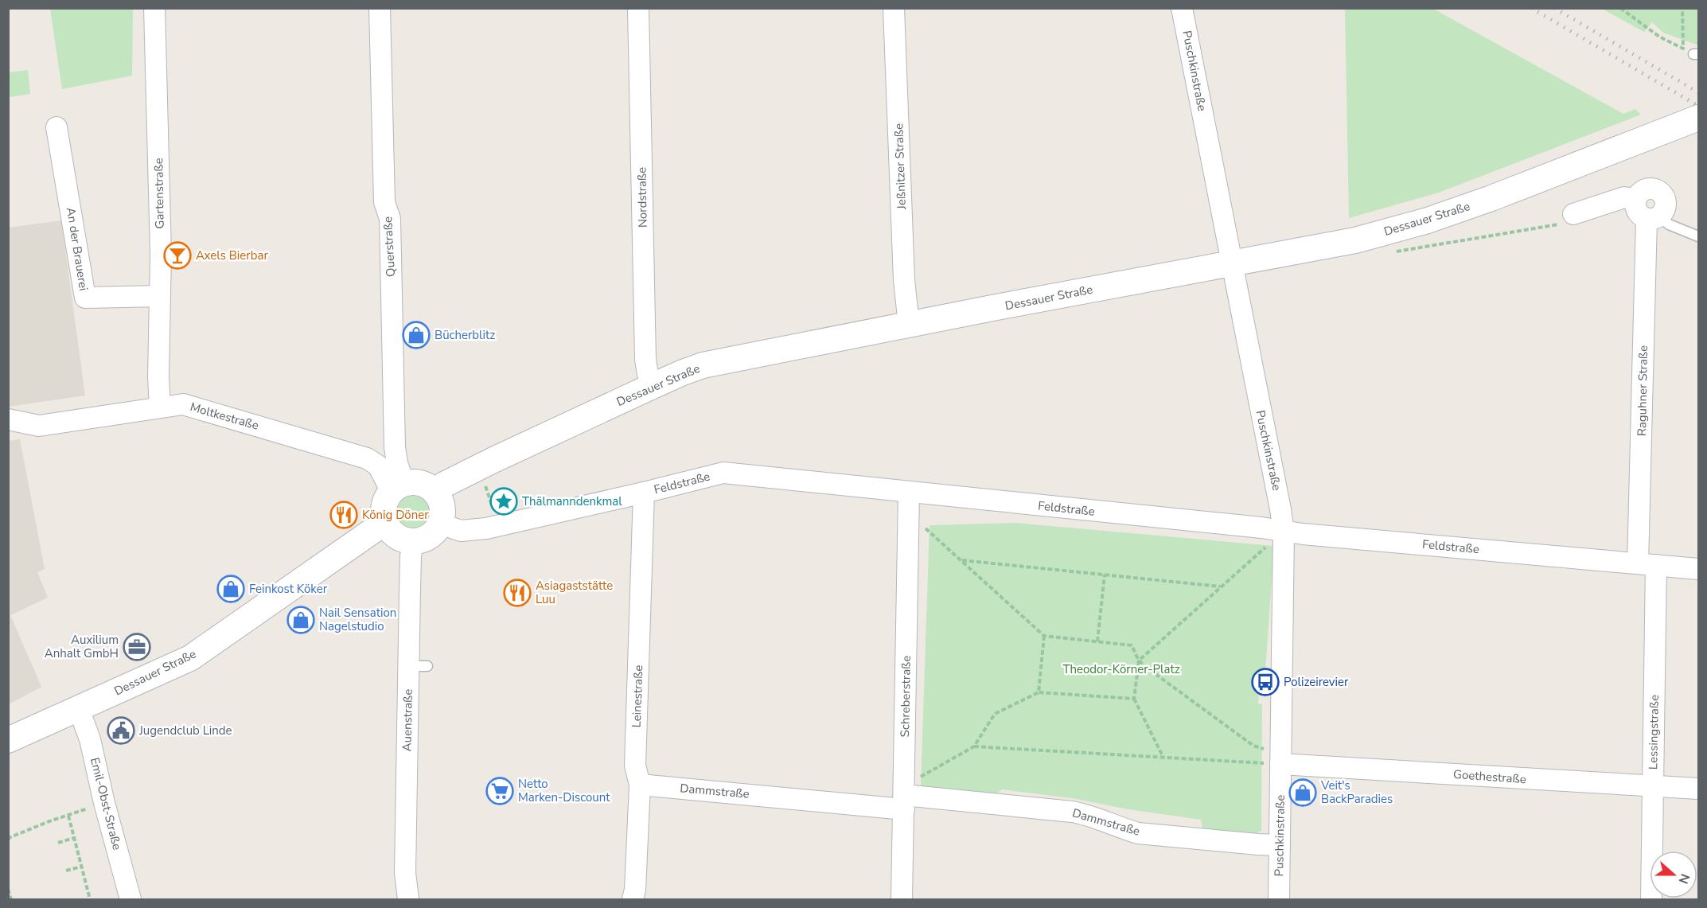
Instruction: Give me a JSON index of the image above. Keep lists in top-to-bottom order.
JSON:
{
  "streets": {
    "street": [
      "Puschkinstraße",
      "Jeßnitzer Straße",
      "Gartenstraße",
      "Nordstraße",
      "Dessauer Straße",
      "Querstraße",
      "An der Brauerei",
      "Raguhner Straße",
      "Moltkestraße",
      "Feldstraße",
      "Leinestraße",
      "Schreberstraße",
      "Auenstraße",
      "Lessingstraße",
      "Goethestraße",
      "Dammstraße",
      "Emil-Obst-Straße"
    ]
  },
  "crossings": [
    ["Puschkinstraße", "Dessauer Straße"],
    ["Puschkinstraße", "Feldstraße"],
    ["Puschkinstraße", "Goethestraße"],
    ["Puschkinstraße", "Dammstraße"],
    ["Jeßnitzer Straße", "Dessauer Straße"],
    ["Gartenstraße", "An der Brauerei"],
    ["Gartenstraße", "Moltkestraße"],
    ["Nordstraße", "Dessauer Straße"],
    ["Dessauer Straße", "Querstraße"],
    ["Dessauer Straße", "Moltkestraße"],
    ["Dessauer Straße", "Feldstraße"],
    ["Dessauer Straße", "Auenstraße"],
    ["Dessauer Straße", "Emil-Obst-Straße"],
    ["Querstraße", "Moltkestraße"],
    ["Querstraße", "Feldstraße"],
    ["Querstraße", "Auenstraße"],
    ["Raguhner Straße", "Feldstraße"],
    ["Raguhner Straße", "Lessingstraße"],
    ["Moltkestraße", "Feldstraße"],
    ["Moltkestraße", "Auenstraße"],
    ["Feldstraße", "Leinestraße"],
    ["Feldstraße", "Schreberstraße"],
    ["Feldstraße", "Auenstraße"],
    ["Feldstraße", "Lessingstraße"],
    ["Leinestraße", "Dammstraße"],
    ["Schreberstraße", "Dammstraße"],
    ["Lessingstraße", "Goethestraße"]
  ],
  "parks": ["Theodor-Körner-Platz"],
  "places": {
    "bar": ["Axels Bierbar"],
    "shop": [
      "Bücherblitz",
      "Feinkost Köker",
      "Nail Sensation Nagelstudio",
      "Veit's BackParadies"
    ],
    "place": ["Thälmanndenkmal"],
    "restaurant": ["König Döner", "Asiagaststätte Luu"],
    "office": ["Auxilium Anhalt GmbH"],
    "bus stop": ["Polizeirevier"],
    "public building": ["Jugendclub Linde"],
    "supermarket": ["Netto Marken-Discount"]
  },
  "north": "right"
}
